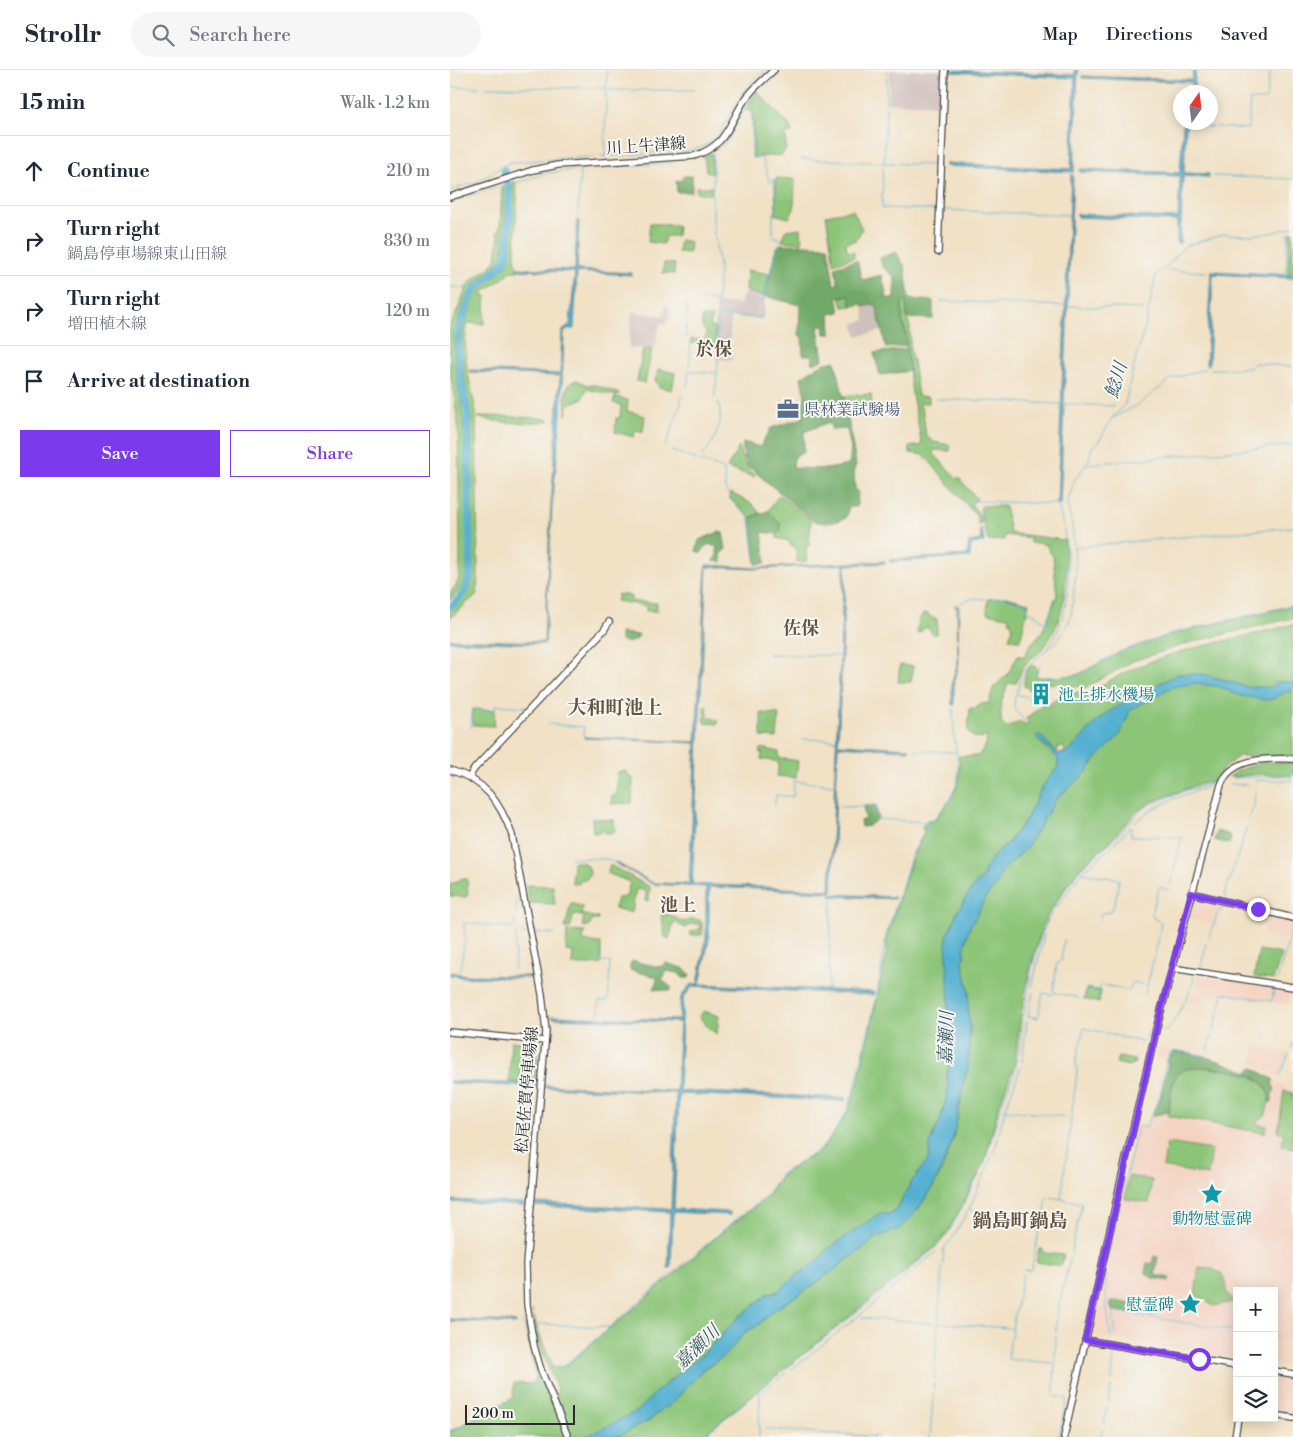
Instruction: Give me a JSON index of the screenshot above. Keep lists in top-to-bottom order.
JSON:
{
  "streets": {
    "main road": ["川上牛津線", "松尾佐賀停車場線"]
  },
  "districts": [
    "於保",
    "佐保",
    "大和町池上",
    "池上",
    "鍋島町鍋島"
  ],
  "water": ["鯰川", "嘉瀬川"],
  "places": {
    "office": ["県林業試験場"],
    "building": ["池上排水機場"],
    "place": ["動物慰霊碑", "慰霊碑"]
  },
  "scale_bar": "200 m",
  "north": "top",
  "page": {
    "header": "Strollr",
    "search": "Search here",
    "nav": ["Map", "Directions", "Saved"],
    "heading": ["15 min", "Walk · 1.2 km"],
    "list": [
      ["Continue", "210 m"],
      ["Turn right", "鍋島停車場線東山田線", "830 m"],
      ["Turn right", "増田植木線", "120 m"],
      "Arrive at destination"
    ],
    "buttons": ["Save", "Share"],
    "map_buttons": ["+", "−"],
    "scale": "200 m"
  }
}
